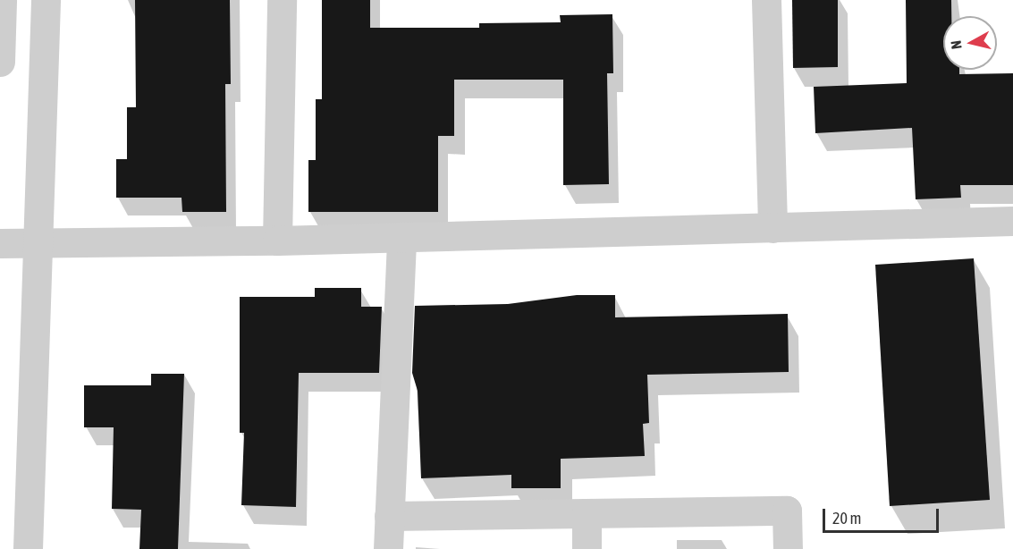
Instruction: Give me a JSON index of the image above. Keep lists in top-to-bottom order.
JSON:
{
  "scale_bar": "20 m",
  "north": "left"
}
